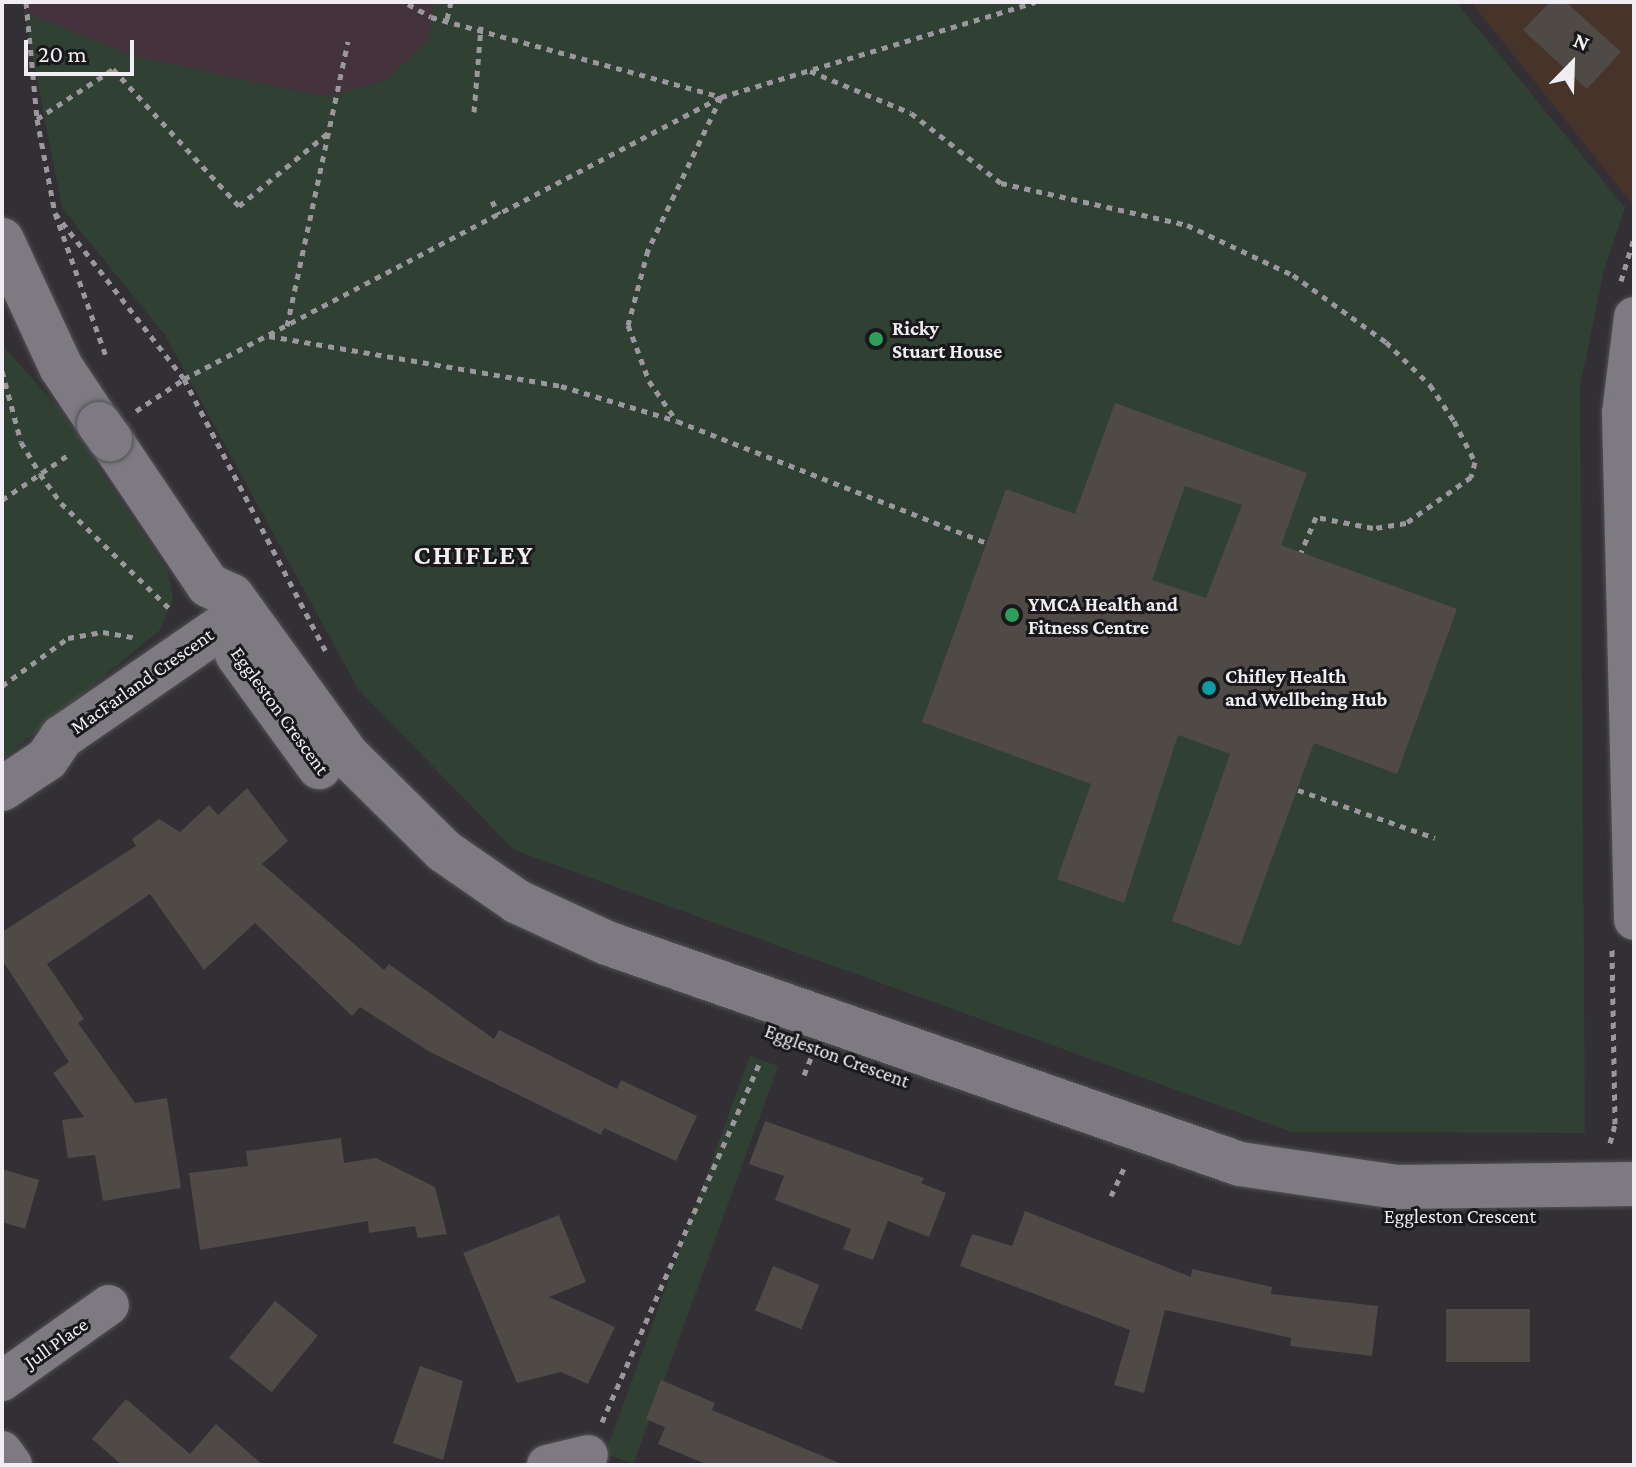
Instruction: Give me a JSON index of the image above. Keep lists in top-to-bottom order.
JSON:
{
  "streets": {
    "street": ["MacFarland Crescent", "Eggleston Crescent", "Jull Place"]
  },
  "crossings": [
    ["MacFarland Crescent", "Eggleston Crescent"]
  ],
  "districts": ["CHIFLEY"],
  "places": ["Ricky Stuart House", "YMCA Health and Fitness Centre", "Chifley Health and Wellbeing Hub"],
  "scale_bar": "20 m",
  "north": "top right"
}
